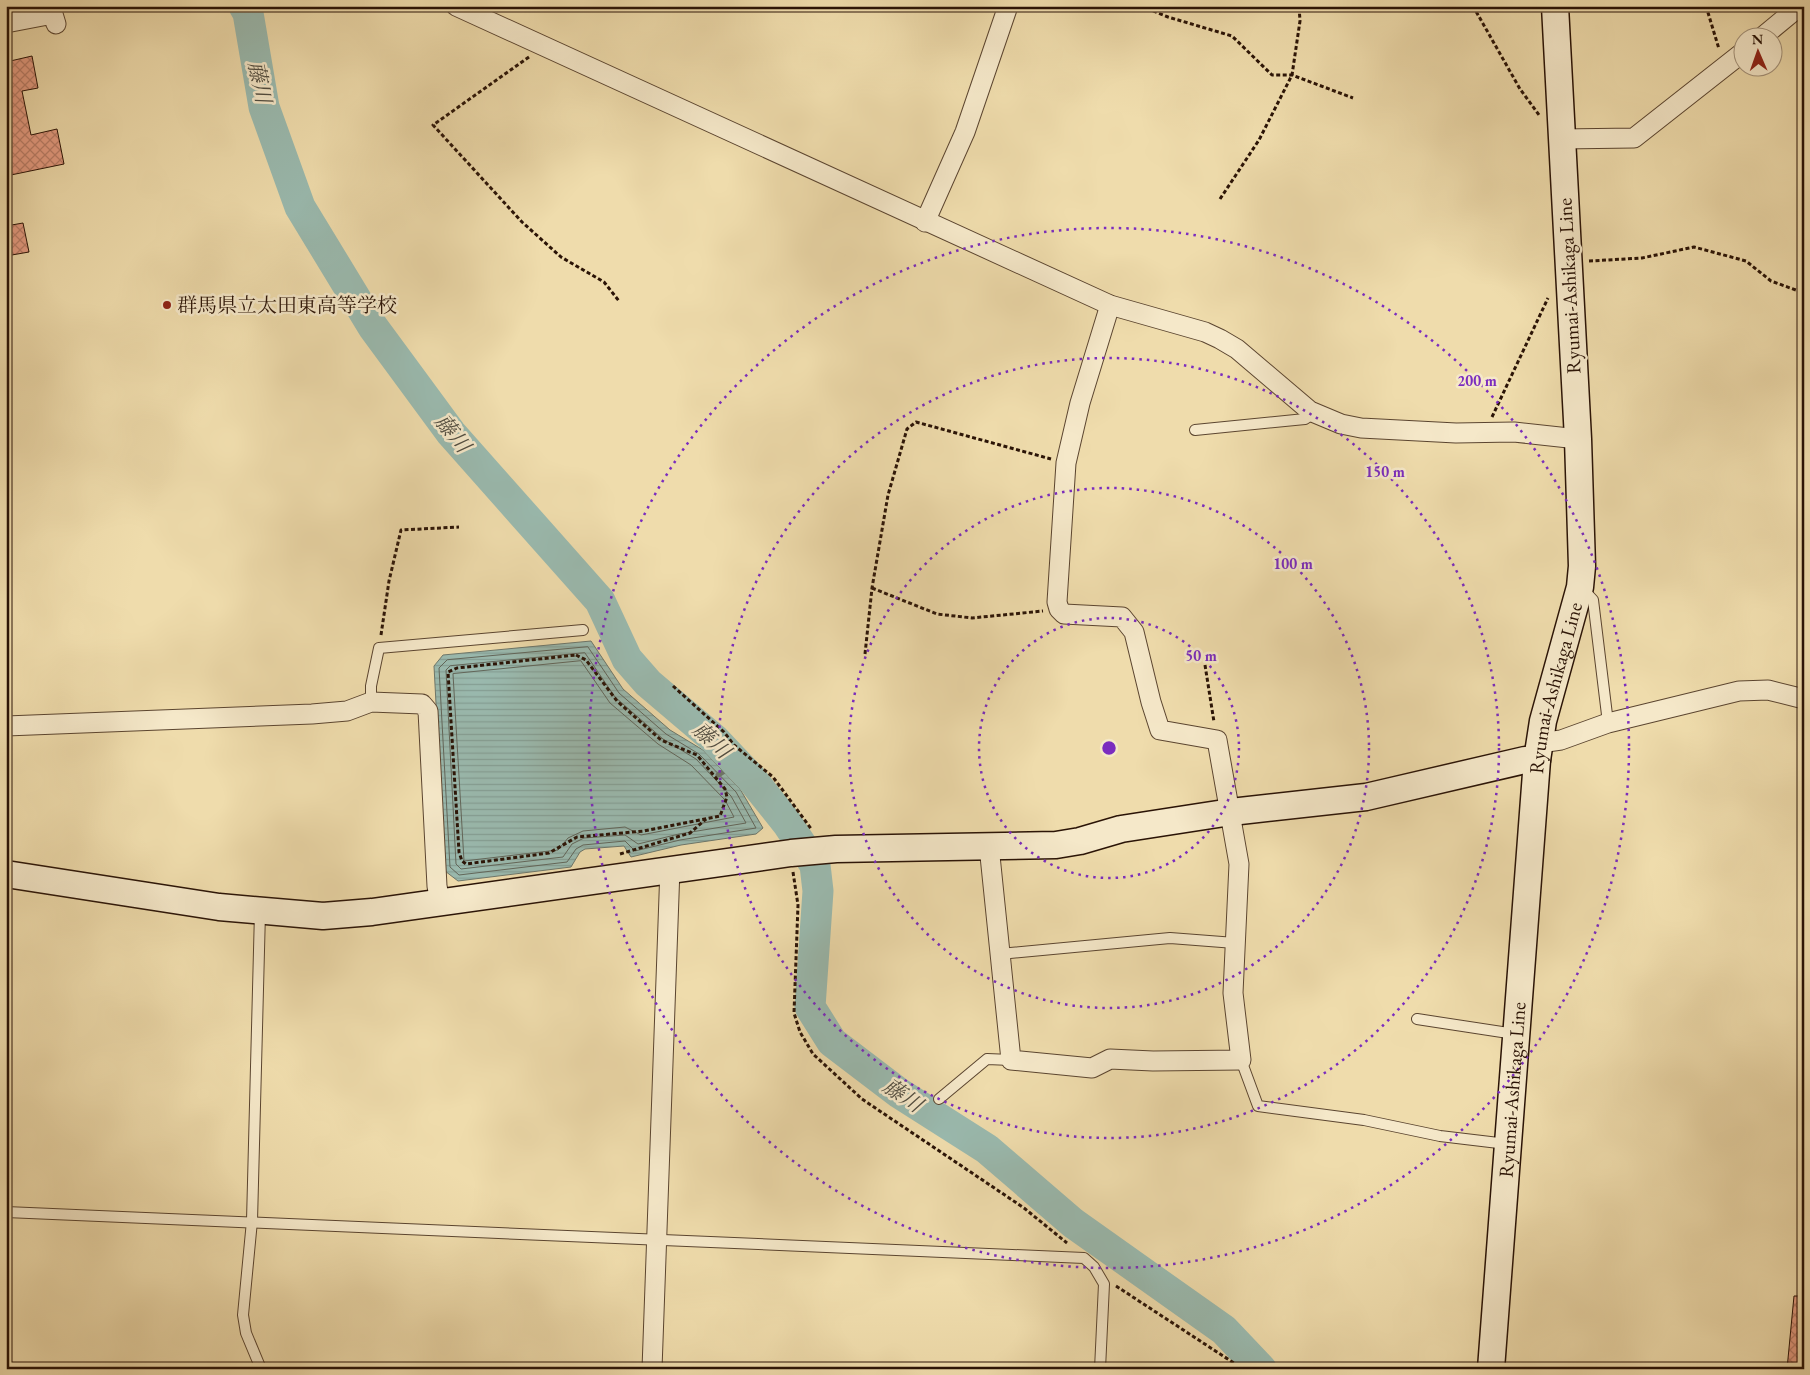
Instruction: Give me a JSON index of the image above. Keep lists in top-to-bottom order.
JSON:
{
  "streets": {
    "street": ["Ryumai-Ashikaga Line"]
  },
  "water": ["藤川"],
  "places": ["群馬県立太田東高等学校"],
  "north": "top",
  "rings": [
    "200 m",
    "150 m",
    "100 m",
    "50 m"
  ]
}
